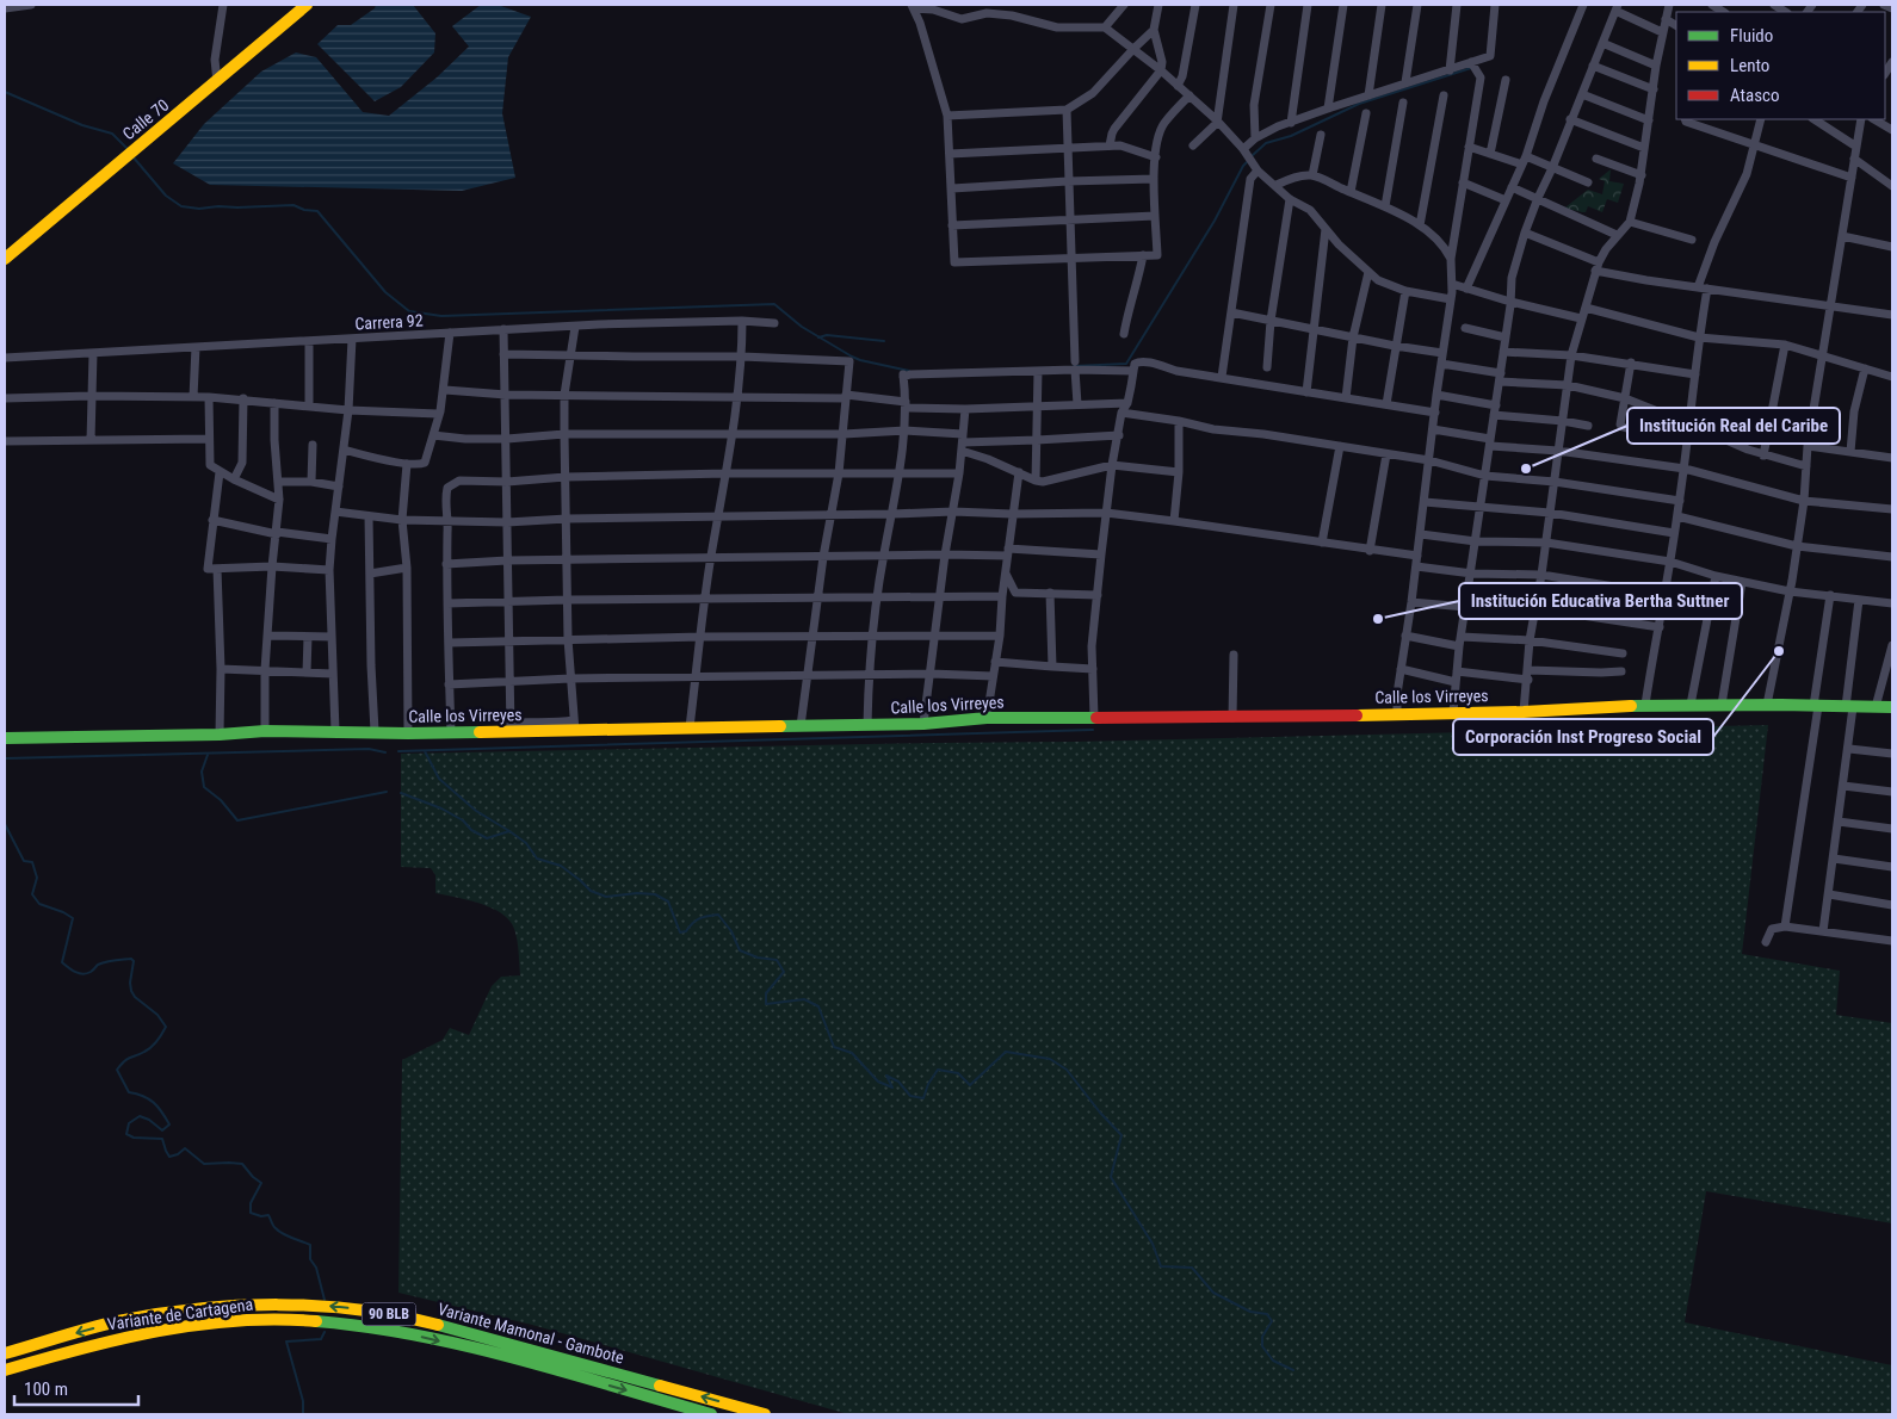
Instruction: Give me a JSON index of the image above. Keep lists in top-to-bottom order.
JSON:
{
  "streets": {
    "main road": [
      "Calle 70",
      "Calle los Virreyes",
      "Variante de Cartagena",
      "90 BLB",
      "Variante Mamonal - Gambote"
    ],
    "street": ["Carrera 92"]
  },
  "one_way": ["Variante de Cartagena", "Variante Mamonal - Gambote"],
  "places": ["Institución Real del Caribe", "Institución Educativa Bertha Suttner", "Corporación Inst Progreso Social"],
  "legend": ["Fluido", "Lento", "Atasco"],
  "scale_bar": "100 m"
}
